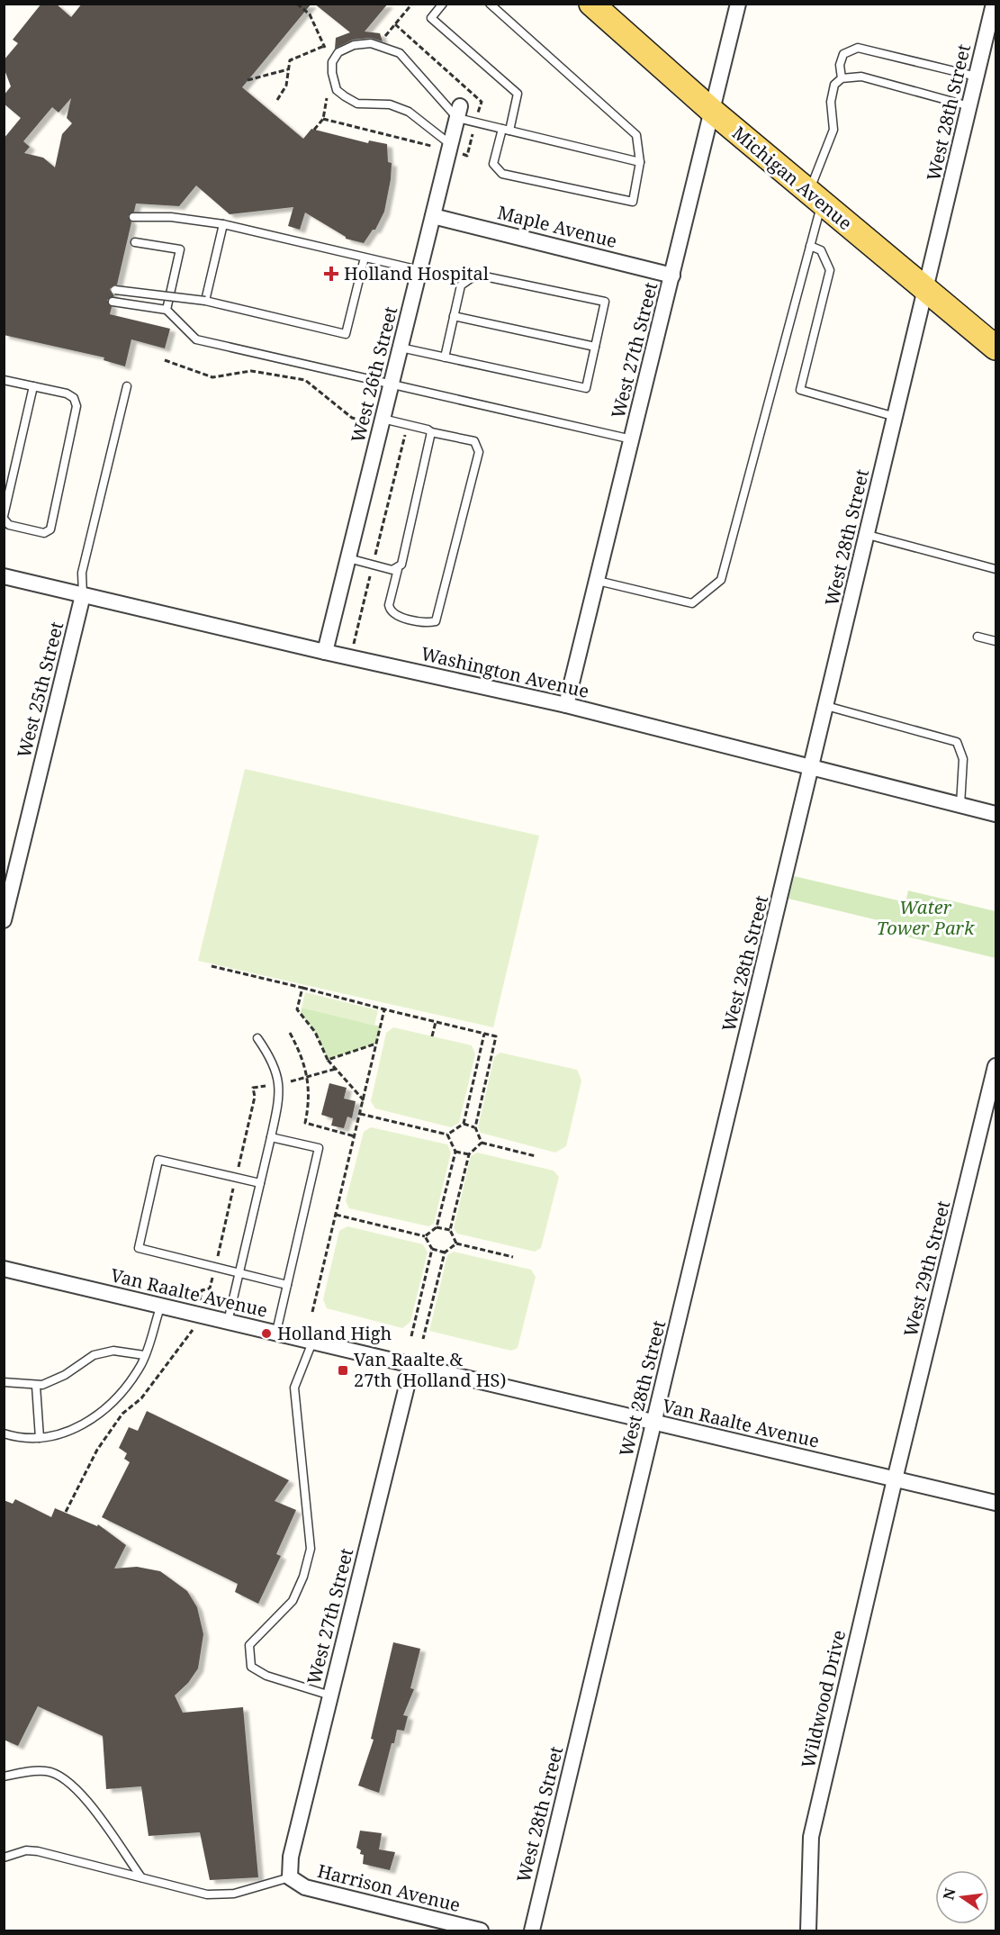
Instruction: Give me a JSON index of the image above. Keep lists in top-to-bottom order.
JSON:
{
  "streets": {
    "main road": ["Michigan Avenue"],
    "street": [
      "West 28th Street",
      "Maple Avenue",
      "West 27th Street",
      "West 26th Street",
      "Washington Avenue",
      "West 25th Street",
      "West 29th Street",
      "Van Raalte Avenue",
      "Wildwood Drive",
      "Harrison Avenue"
    ]
  },
  "crossings": [
    ["West 28th Street", "Michigan Avenue"],
    ["West 28th Street", "Washington Avenue"],
    ["West 28th Street", "Van Raalte Avenue"],
    ["Michigan Avenue", "West 27th Street"],
    ["Maple Avenue", "West 27th Street"],
    ["Maple Avenue", "West 26th Street"],
    ["West 27th Street", "Washington Avenue"],
    ["West 27th Street", "Van Raalte Avenue"],
    ["West 27th Street", "Harrison Avenue"],
    ["West 26th Street", "Washington Avenue"],
    ["Washington Avenue", "West 25th Street"],
    ["West 29th Street", "Van Raalte Avenue"],
    ["West 29th Street", "Wildwood Drive"],
    ["Van Raalte Avenue", "Wildwood Drive"]
  ],
  "parks": ["Water Tower Park"],
  "places": {
    "health": ["Holland Hospital"],
    "other": ["Holland High"],
    "transit": ["Van Raalte & 27th (Holland HS)"]
  },
  "north": "left"
}
